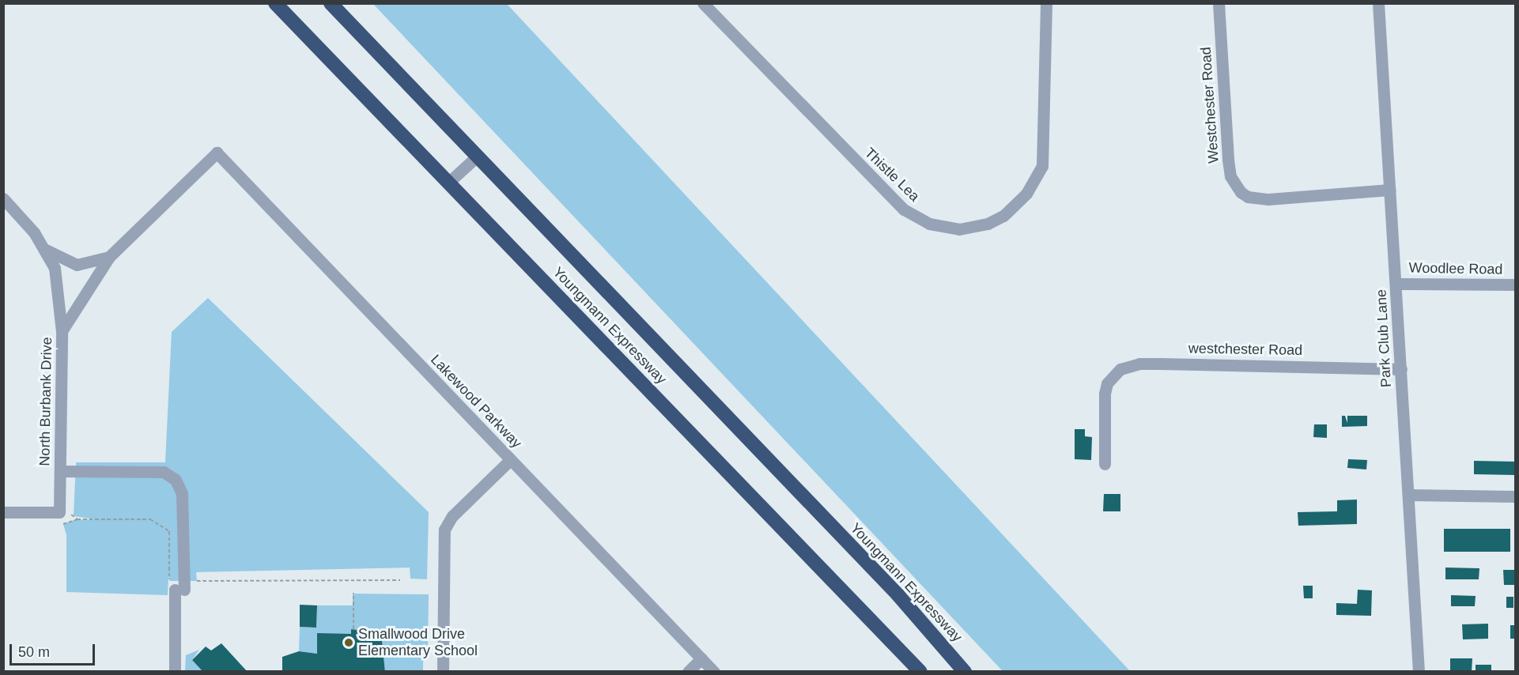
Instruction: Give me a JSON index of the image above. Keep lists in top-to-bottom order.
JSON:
{
  "streets": {
    "highway": ["Youngmann Expressway"],
    "street": [
      "Westchester Road",
      "Thistle Lea",
      "Woodlee Road",
      "Park Club Lane",
      "westchester Road",
      "North Burbank Drive",
      "Lakewood Parkway"
    ]
  },
  "crossings": [
    ["Westchester Road", "Park Club Lane"],
    ["Woodlee Road", "Park Club Lane"],
    ["Park Club Lane", "westchester Road"],
    ["North Burbank Drive", "Lakewood Parkway"]
  ],
  "places": ["Smallwood Drive Elementary School"],
  "scale_bar": "50 m"
}
